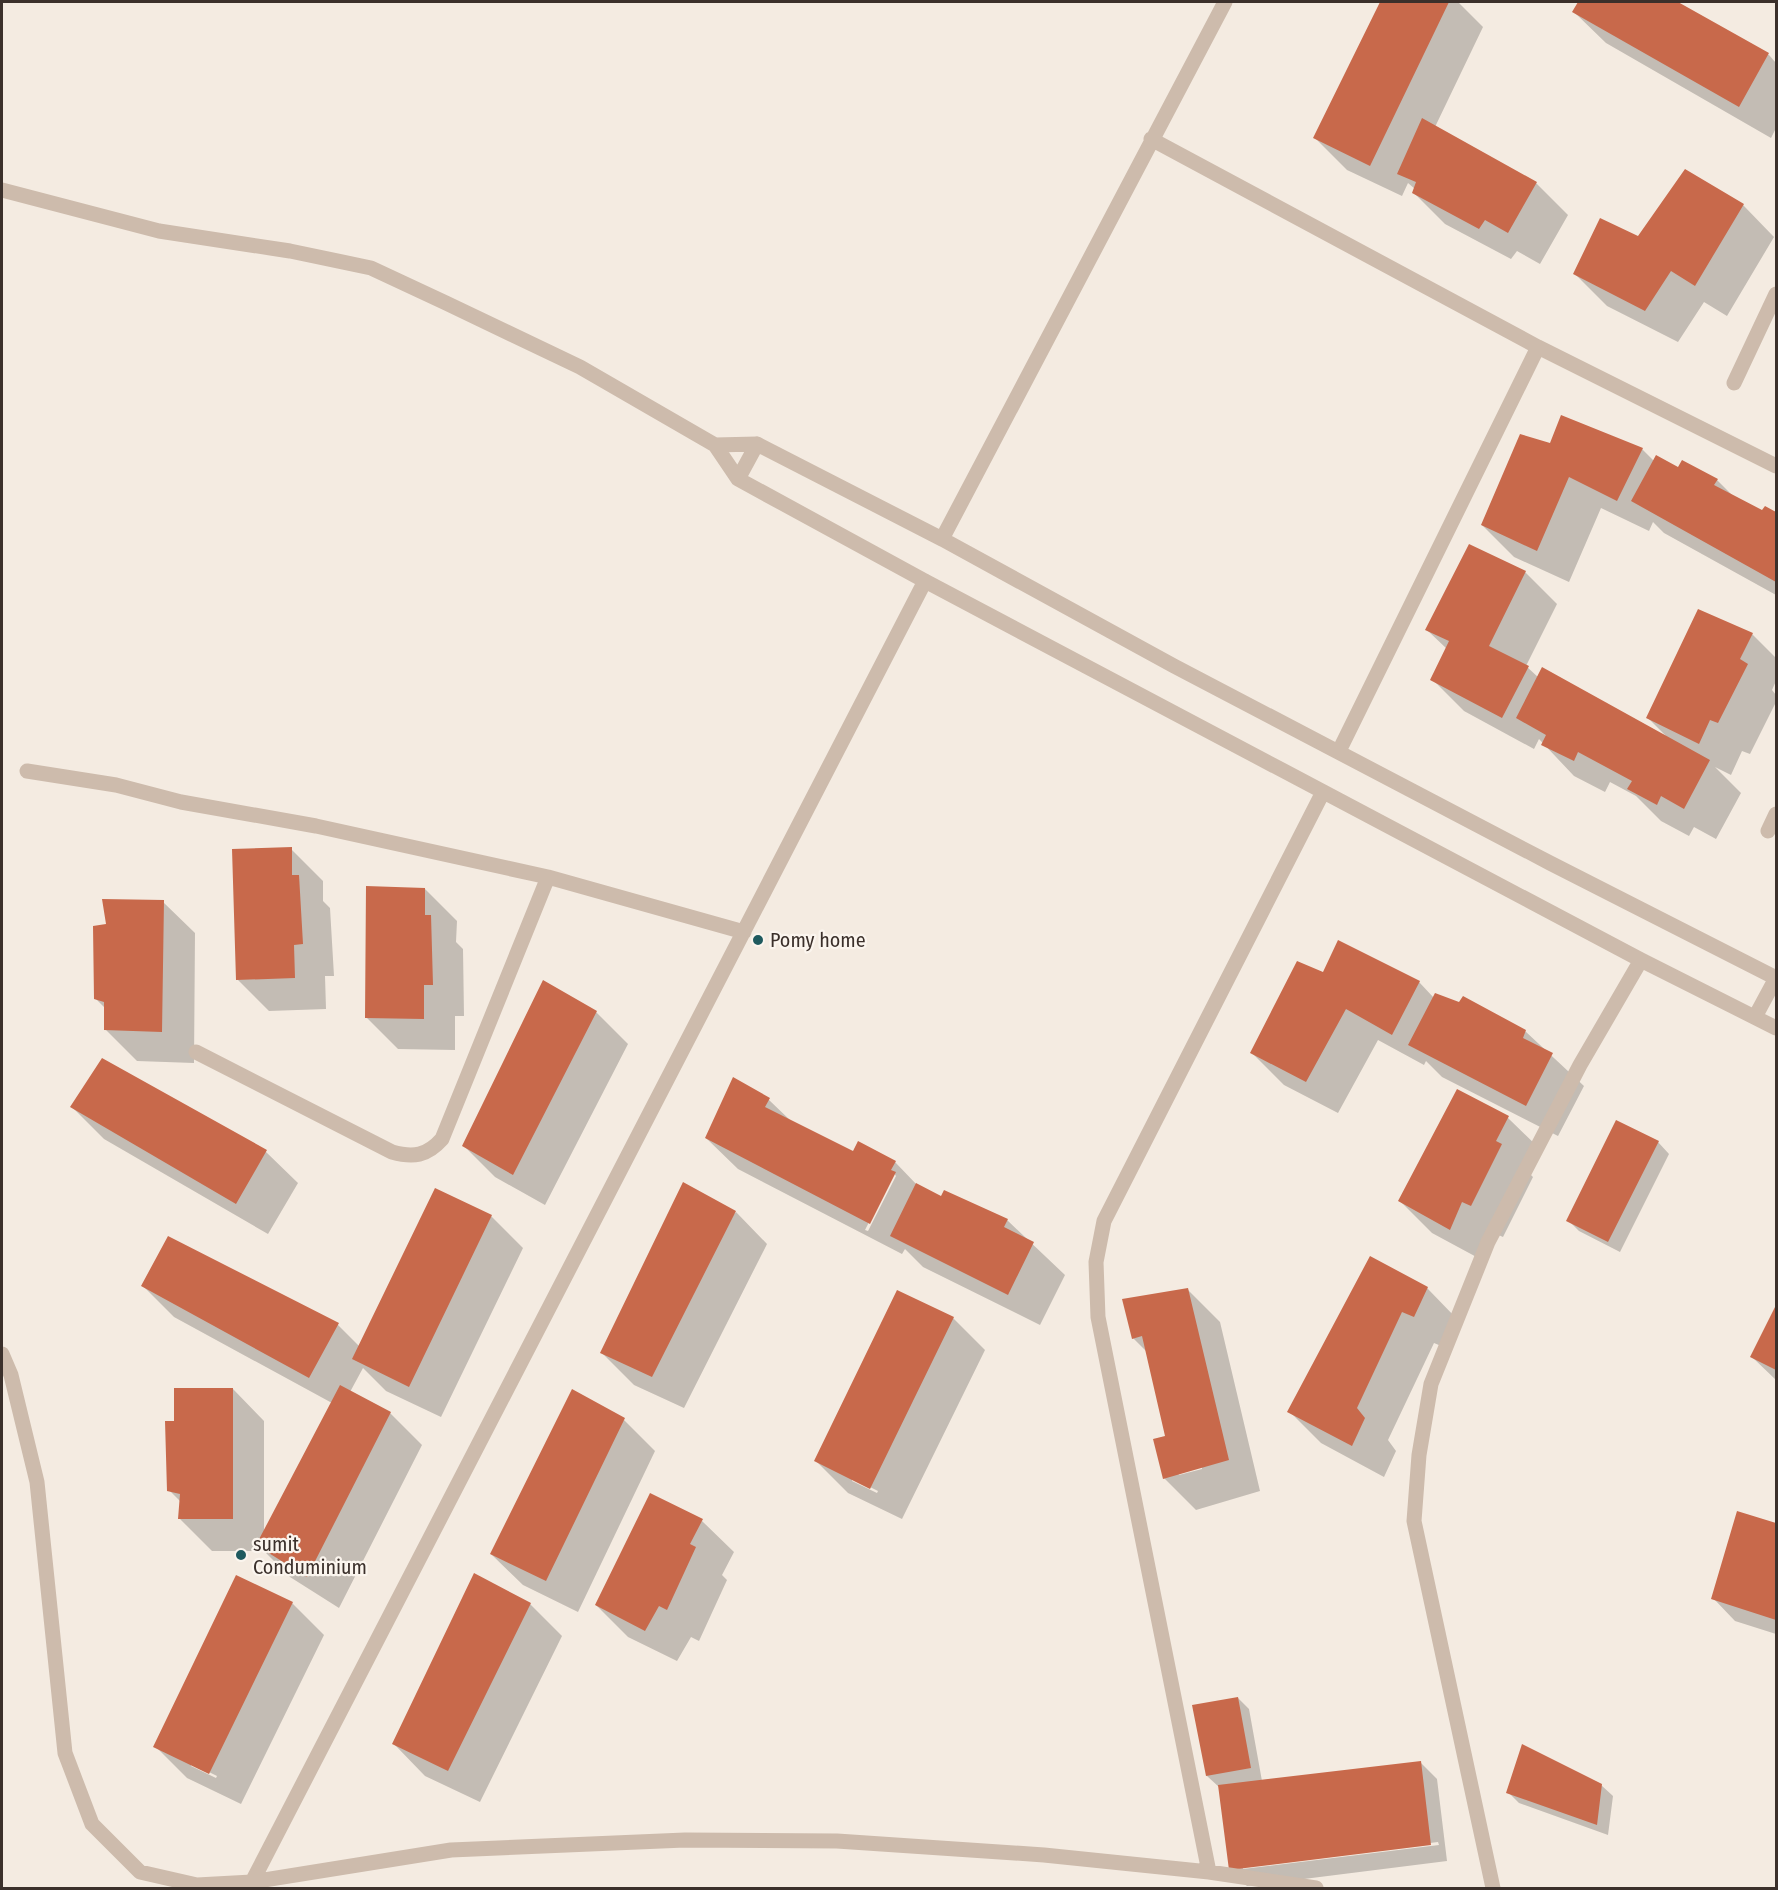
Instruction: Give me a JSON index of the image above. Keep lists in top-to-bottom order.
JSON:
{
  "places": ["Pomy home", "sumit Conduminium"]
}
